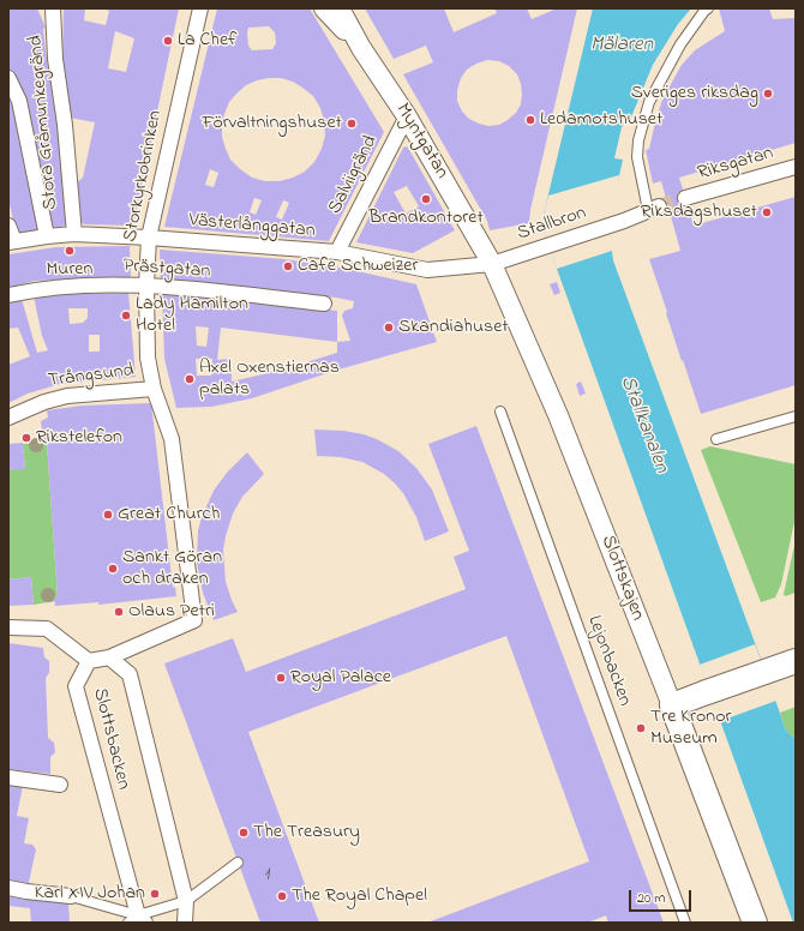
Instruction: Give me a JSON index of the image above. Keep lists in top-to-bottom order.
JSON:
{
  "streets": {
    "street": [
      "Stora Gråmunkegränd",
      "Myntgatan",
      "Riksgatan",
      "Salviigränd",
      "Storkyrkobrinken",
      "Stallbron",
      "Västerlånggatan",
      "Prästgatan",
      "Trångsund",
      "Slottskajen",
      "Slottsbacken"
    ],
    "lane": ["Lejonbacken"]
  },
  "crossings": [
    ["Stora Gråmunkegränd", "Västerlånggatan"],
    ["Myntgatan", "Salviigränd"],
    ["Myntgatan", "Slottskajen"],
    ["Salviigränd", "Västerlånggatan"],
    ["Storkyrkobrinken", "Västerlånggatan"],
    ["Storkyrkobrinken", "Prästgatan"],
    ["Storkyrkobrinken", "Trångsund"],
    ["Storkyrkobrinken", "Slottsbacken"],
    ["Stallbron", "Västerlånggatan"],
    ["Stallbron", "Slottskajen"],
    ["Västerlånggatan", "Slottskajen"]
  ],
  "water": ["Mälaren", "Stallkanalen"],
  "places": [
    "La Chef",
    "Sveriges riksdag",
    "Ledamotshuset",
    "Förvaltningshuset",
    "Brandkontoret",
    "Riksdagshuset",
    "Muren",
    "Cafe Schweizer",
    "Lady Hamilton Hotel",
    "Skandiahuset",
    "Axel Oxenstiernas palats",
    "Rikstelefon",
    "Great Church",
    "Sankt Göran och draken",
    "Olaus Petri",
    "Royal Palace",
    "Tre Kronor Museum",
    "The Treasury",
    "Karl XIV Johan",
    "The Royal Chapel"
  ],
  "house_numbers": ["1"],
  "scale_bar": "20 m"
}
